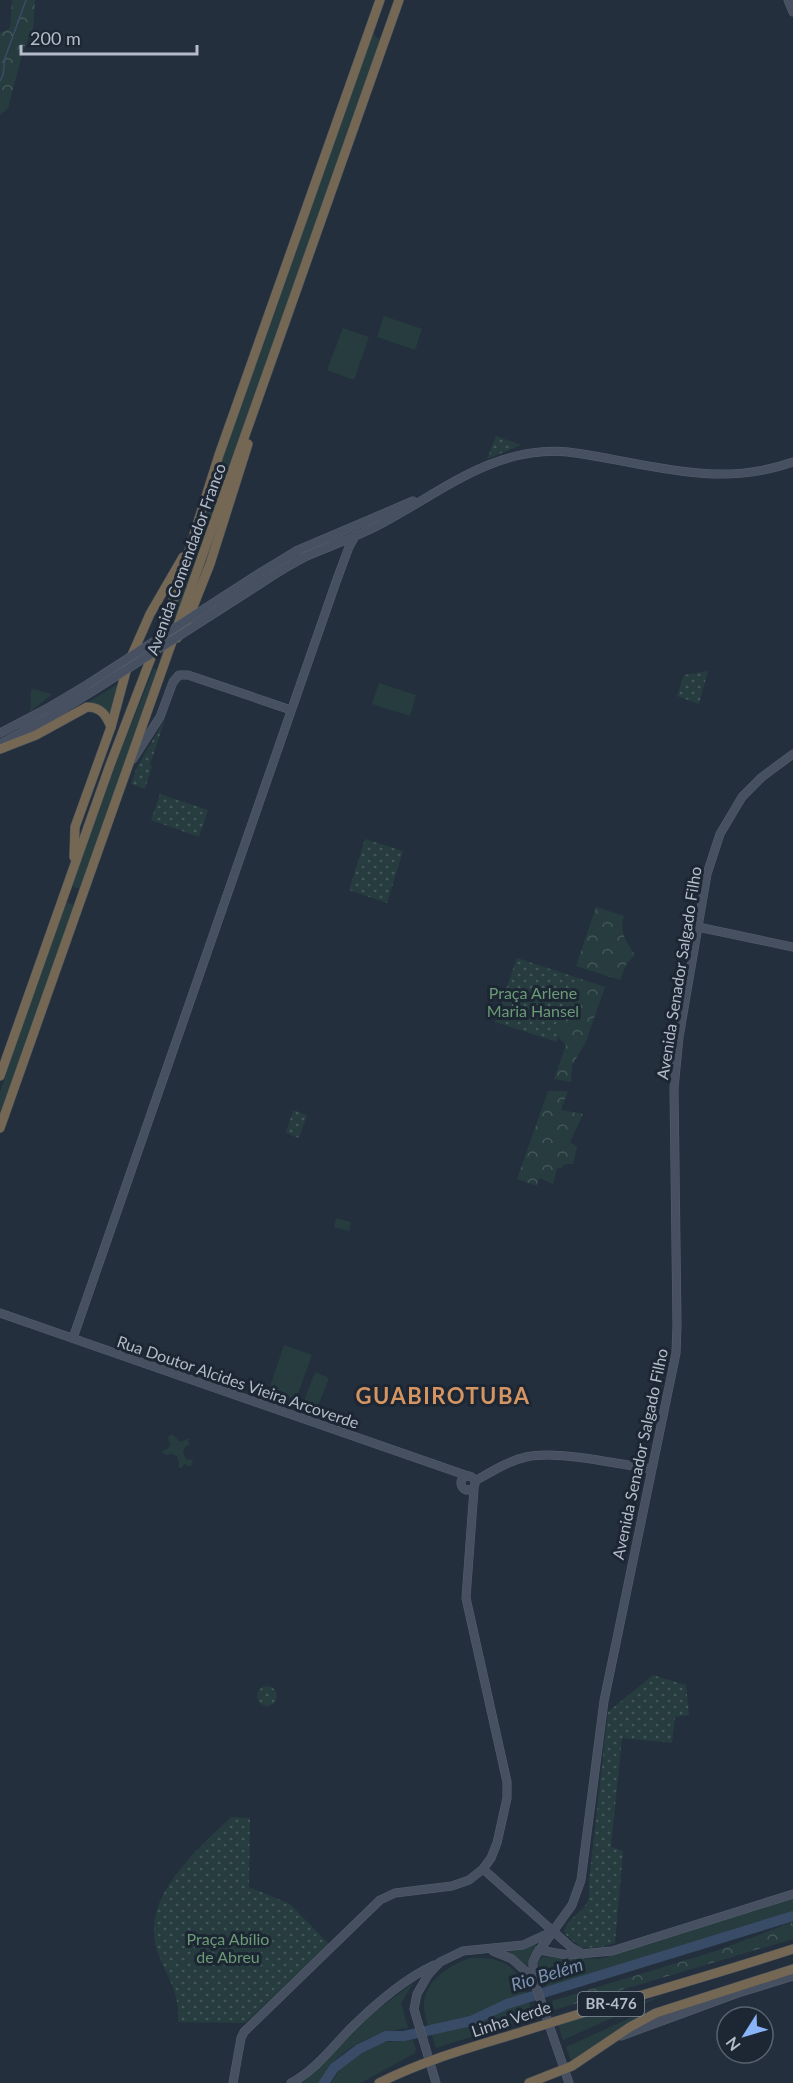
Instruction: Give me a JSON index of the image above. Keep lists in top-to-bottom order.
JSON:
{
  "streets": {
    "highway": ["Avenida Comendador Franco", "BR-476", "Linha Verde"],
    "main road": ["Avenida Senador Salgado Filho", "Rua Doutor Alcides Vieira Arcoverde"]
  },
  "districts": ["GUABIROTUBA"],
  "water": ["Rio Belém"],
  "parks": ["Praça Arlene Maria Hansel", "Praça Abílio de Abreu"],
  "scale_bar": "200 m",
  "north": "bottom left"
}
